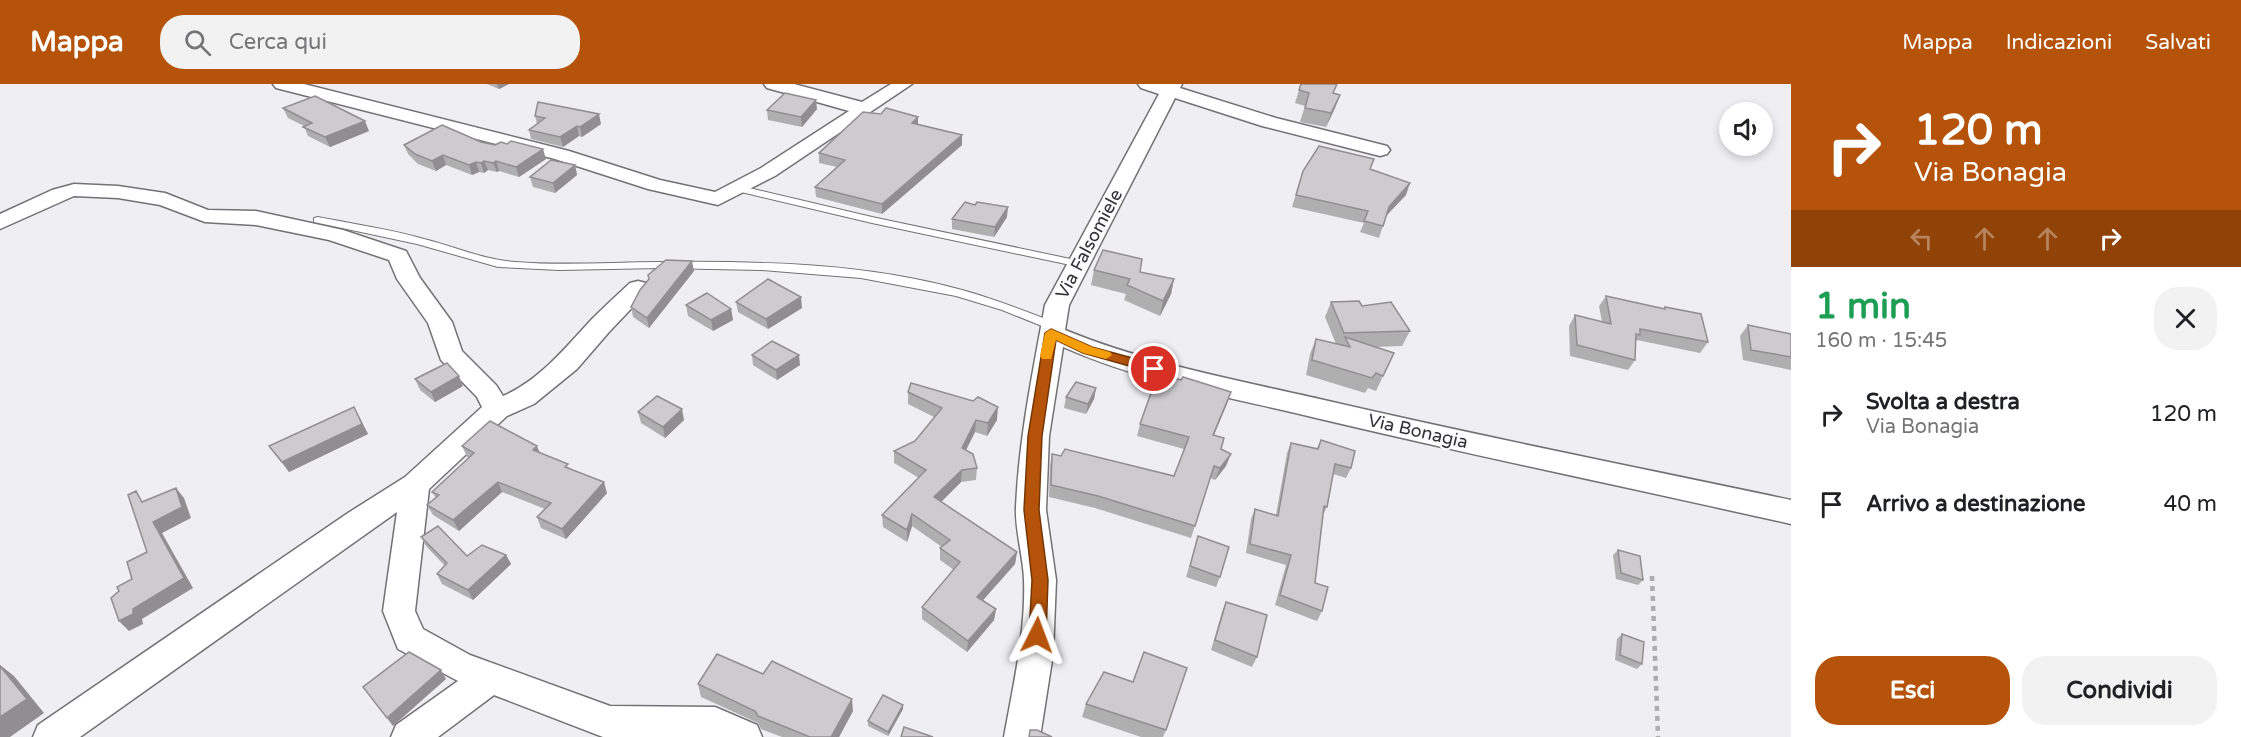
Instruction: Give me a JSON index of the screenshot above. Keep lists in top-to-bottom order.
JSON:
{
  "streets": {
    "street": ["Via Falsomiele", "Via Bonagia"]
  },
  "crossings": [
    ["Via Falsomiele", "Via Bonagia"]
  ],
  "page": {
    "header": "Mappa",
    "search": "Cerca qui",
    "nav": ["Mappa", "Indicazioni", "Salvati"],
    "turn": ["120 m", "Via Bonagia"],
    "heading": ["1 min", "160 m · 15:45"],
    "list": [
      {
        "name": "Svolta a destra",
        "note": "Via Bonagia",
        "value": "120 m"
      },
      {
        "name": "Arrivo a destinazione",
        "value": "40 m"
      }
    ],
    "buttons": ["Esci", "Condividi"]
  }
}
